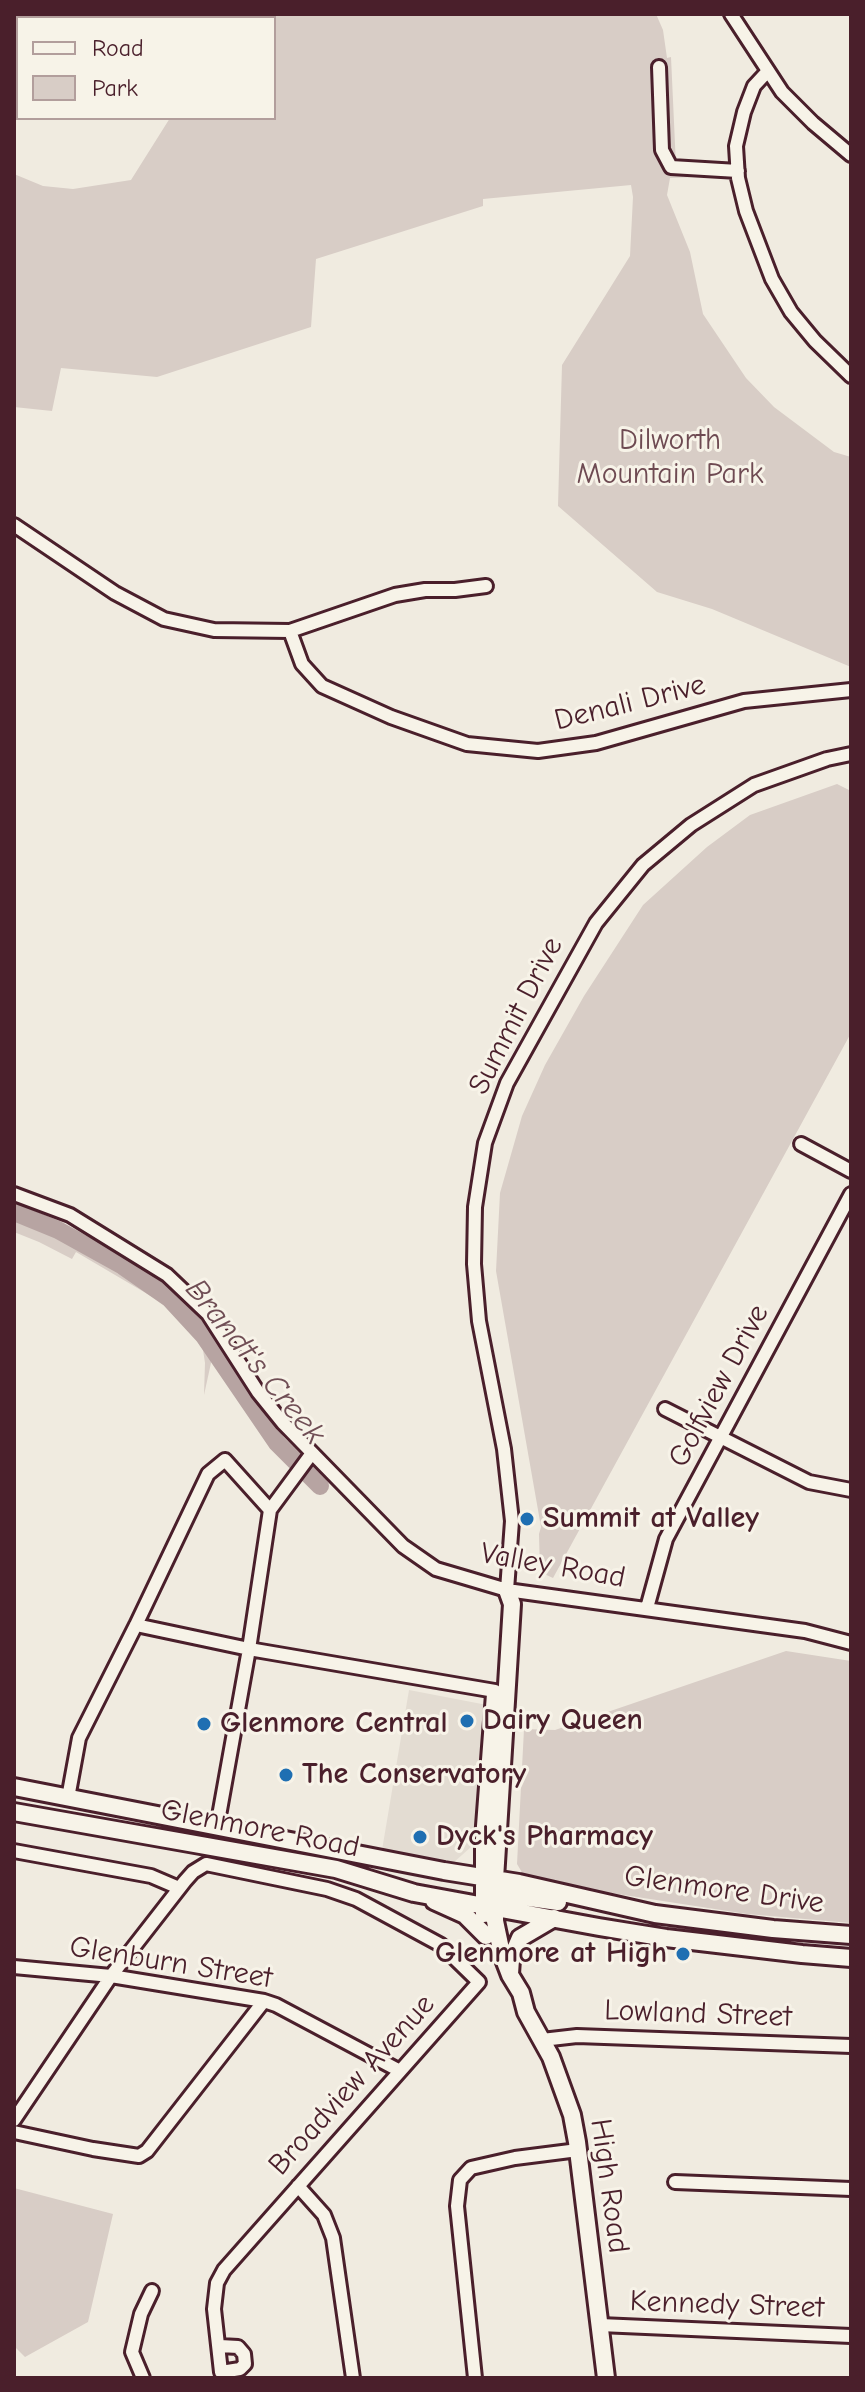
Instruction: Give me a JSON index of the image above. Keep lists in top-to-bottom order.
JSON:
{
  "streets": {
    "main road": [
      "Summit Drive",
      "Glenmore Road",
      "Glenmore Drive",
      "High Road"
    ],
    "street": [
      "Denali Drive",
      "Golfview Drive",
      "Valley Road",
      "Glenburn Street",
      "Lowland Street",
      "Broadview Avenue",
      "Kennedy Street"
    ]
  },
  "crossings": [
    ["Summit Drive", "Valley Road"],
    ["Summit Drive", "Glenmore Road"],
    ["Summit Drive", "Glenmore Drive"],
    ["Summit Drive", "High Road"],
    ["Golfview Drive", "Valley Road"],
    ["Glenmore Road", "Glenmore Drive"],
    ["Glenmore Road", "High Road"],
    ["Glenmore Drive", "High Road"],
    ["Glenburn Street", "Broadview Avenue"],
    ["Lowland Street", "High Road"],
    ["High Road", "Kennedy Street"]
  ],
  "water": ["Brandt's Creek"],
  "parks": ["Dilworth Mountain Park"],
  "places": [
    "Summit at Valley",
    "Dairy Queen",
    "Glenmore Central",
    "The Conservatory",
    "Dyck's Pharmacy",
    "Glenmore at High"
  ],
  "legend": ["Road", "Park"]
}
